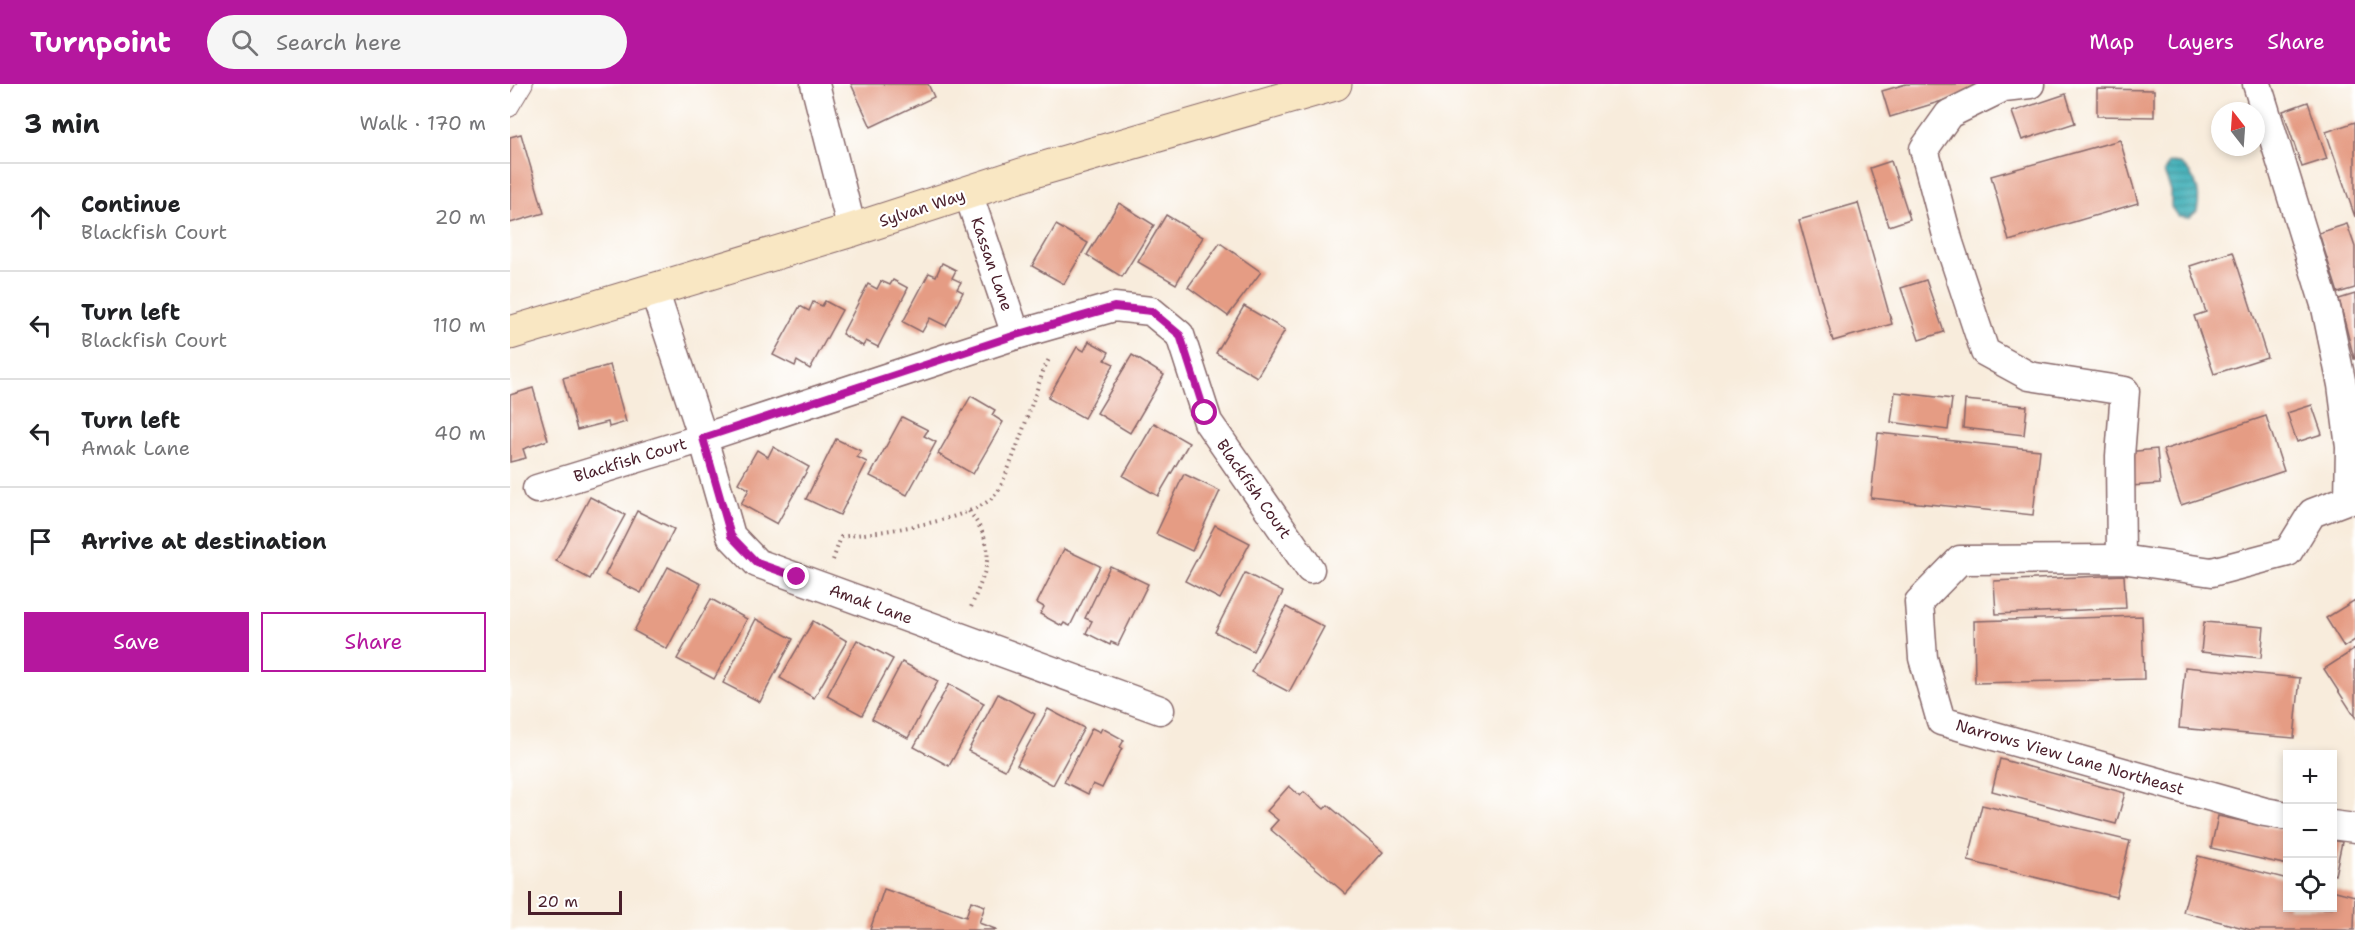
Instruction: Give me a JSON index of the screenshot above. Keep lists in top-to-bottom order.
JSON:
{
  "streets": {
    "main road": ["Sylvan Way"],
    "street": [
      "Kassan Lane",
      "Blackfish Court",
      "Amak Lane",
      "Narrows View Lane Northeast"
    ]
  },
  "crossings": [
    ["Sylvan Way", "Kassan Lane"],
    ["Sylvan Way", "Amak Lane"],
    ["Kassan Lane", "Blackfish Court"],
    ["Blackfish Court", "Amak Lane"]
  ],
  "scale_bar": "20 m",
  "north": "top",
  "page": {
    "header": "Turnpoint",
    "search": "Search here",
    "nav": ["Map", "Layers", "Share"],
    "heading": ["3 min", "Walk · 170 m"],
    "list": [
      ["Continue", "Blackfish Court", "20 m"],
      ["Turn left", "Blackfish Court", "110 m"],
      ["Turn left", "Amak Lane", "40 m"],
      "Arrive at destination"
    ],
    "buttons": ["Save", "Share"],
    "map_buttons": ["+", "−"],
    "scale": "20 m"
  }
}
